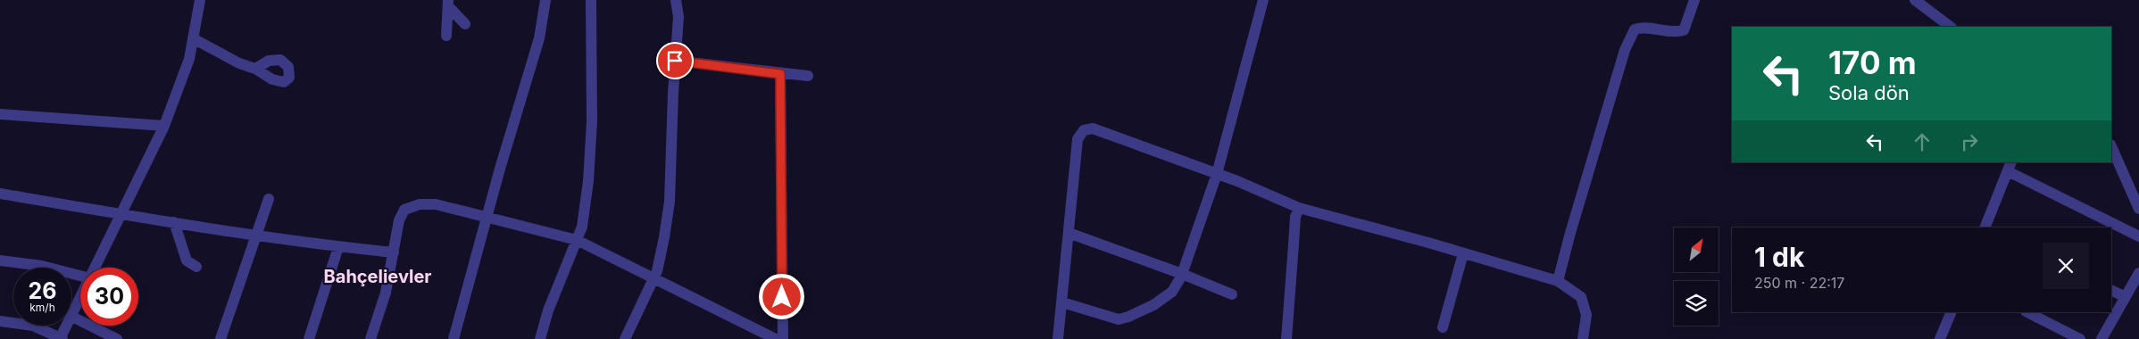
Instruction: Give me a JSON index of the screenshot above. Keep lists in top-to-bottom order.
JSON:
{
  "districts": ["Bahçelievler"],
  "north": "top right",
  "page": {
    "turn": ["170 m", "Sola dön"],
    "heading": ["1 dk", "250 m · 22:17"],
    "speed": "26 km/h",
    "limit": "30"
  }
}
